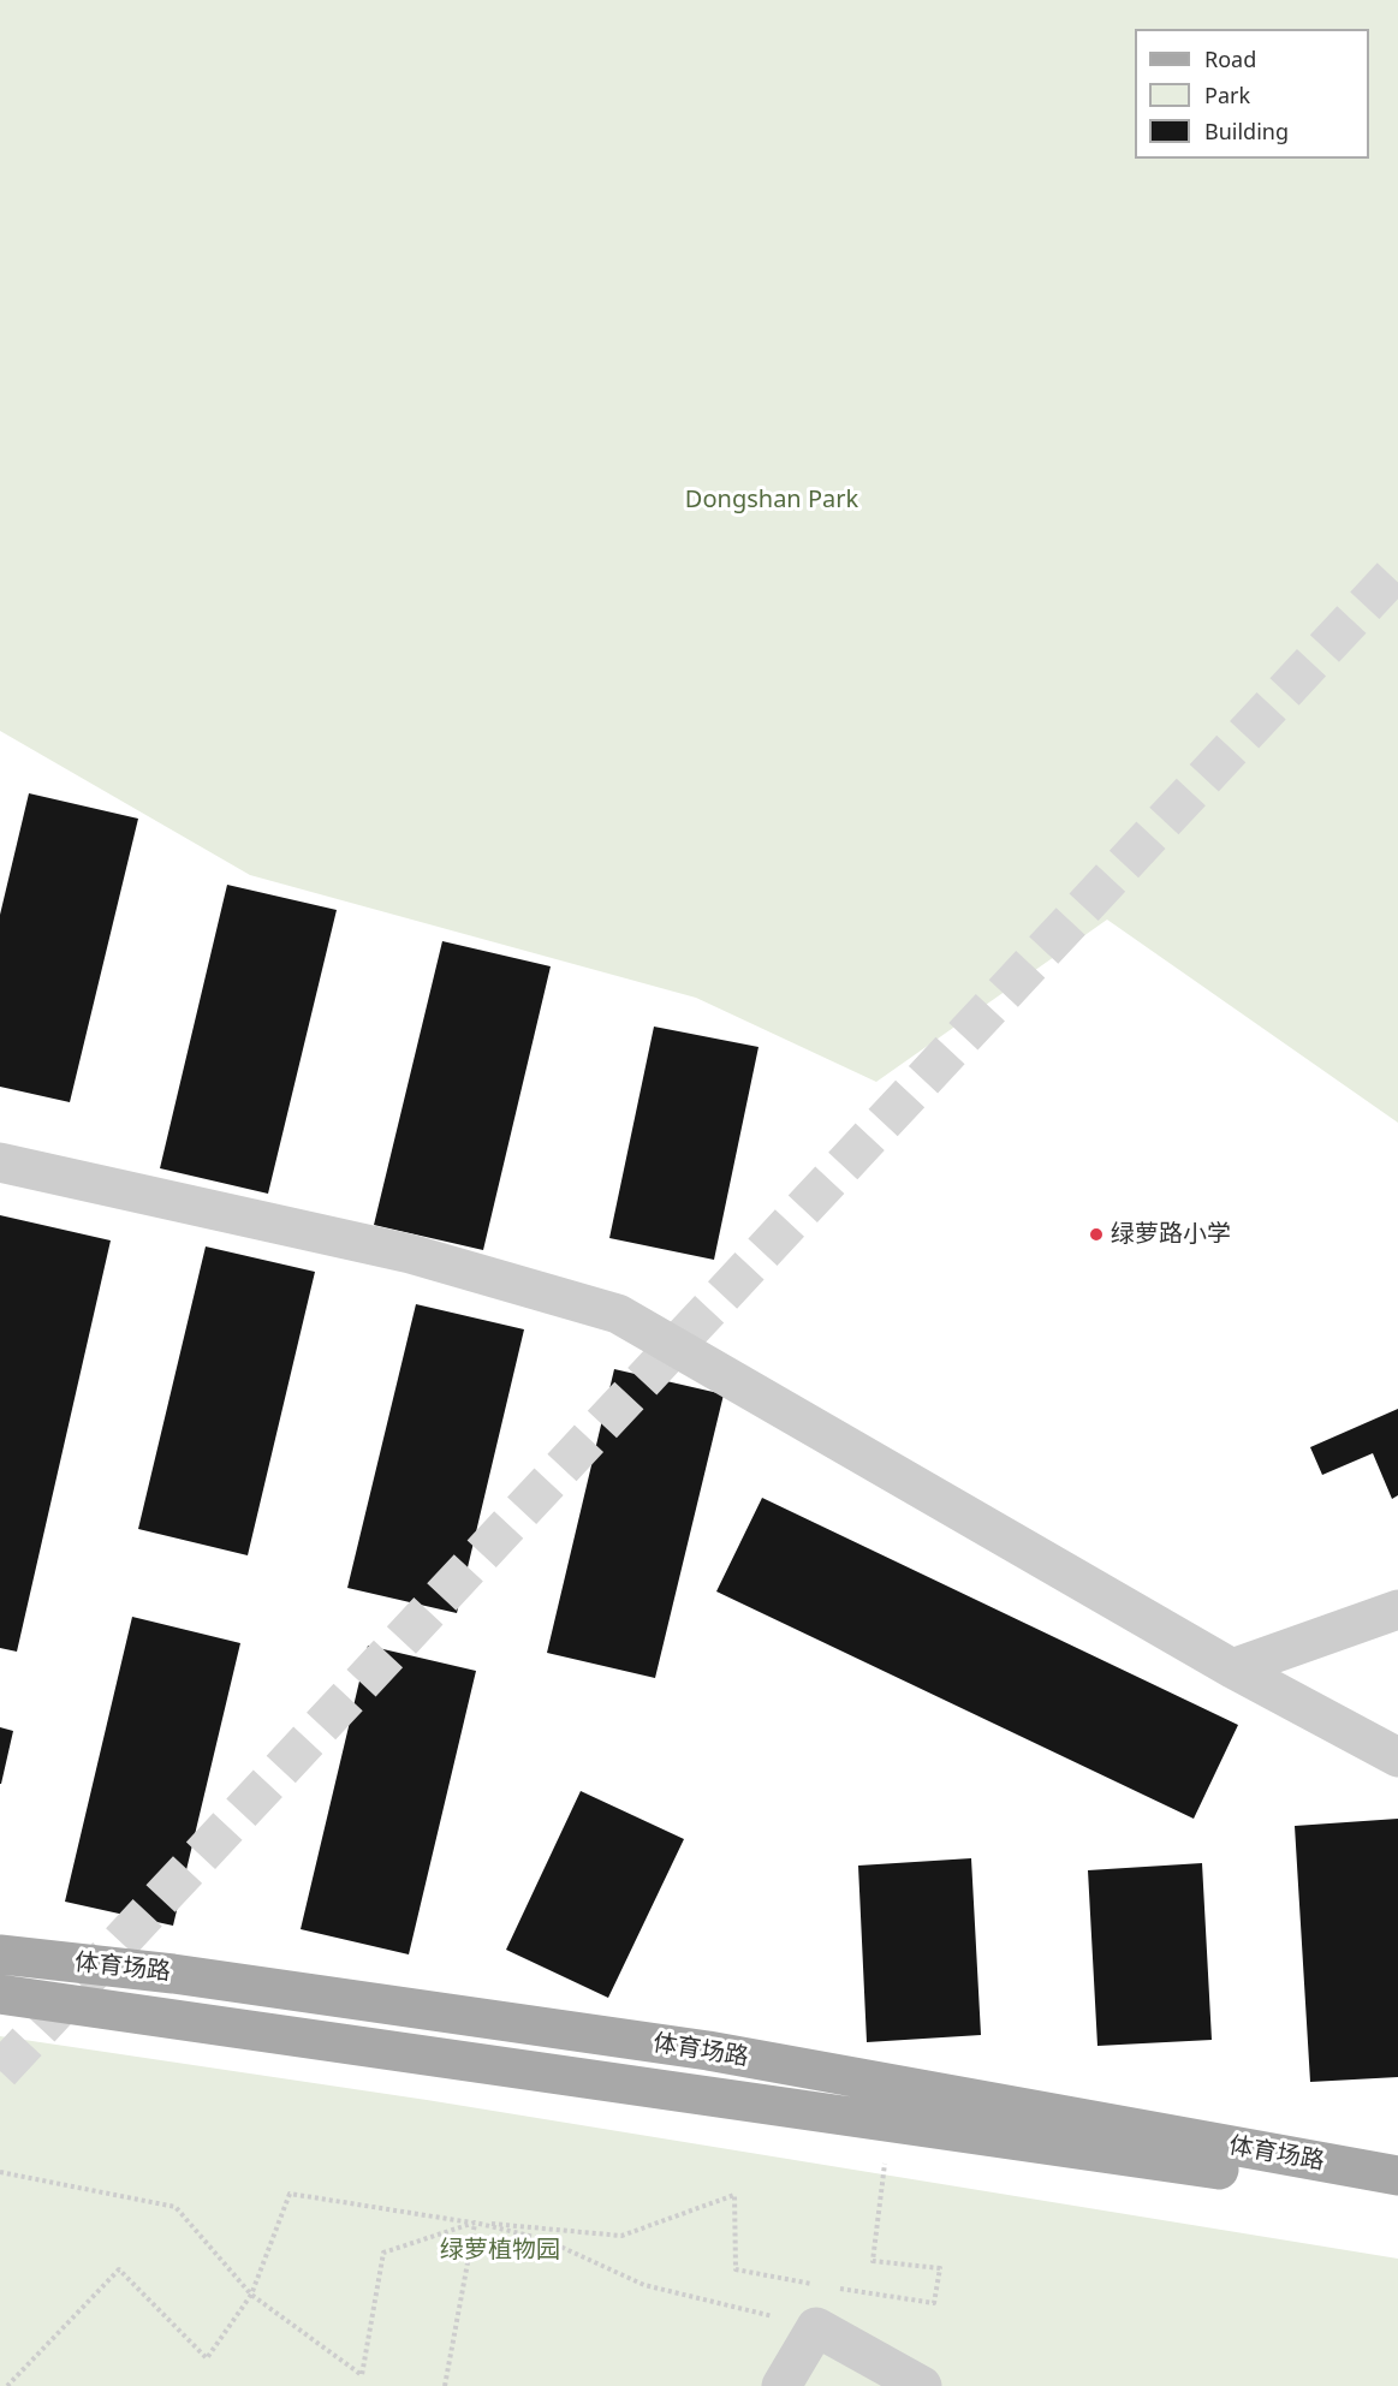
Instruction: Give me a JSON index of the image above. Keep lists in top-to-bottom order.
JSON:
{
  "streets": {
    "main road": ["体育场路"]
  },
  "parks": ["Dongshan Park", "绿萝植物园"],
  "places": ["绿萝路小学"],
  "legend": ["Road", "Park", "Building"]
}
